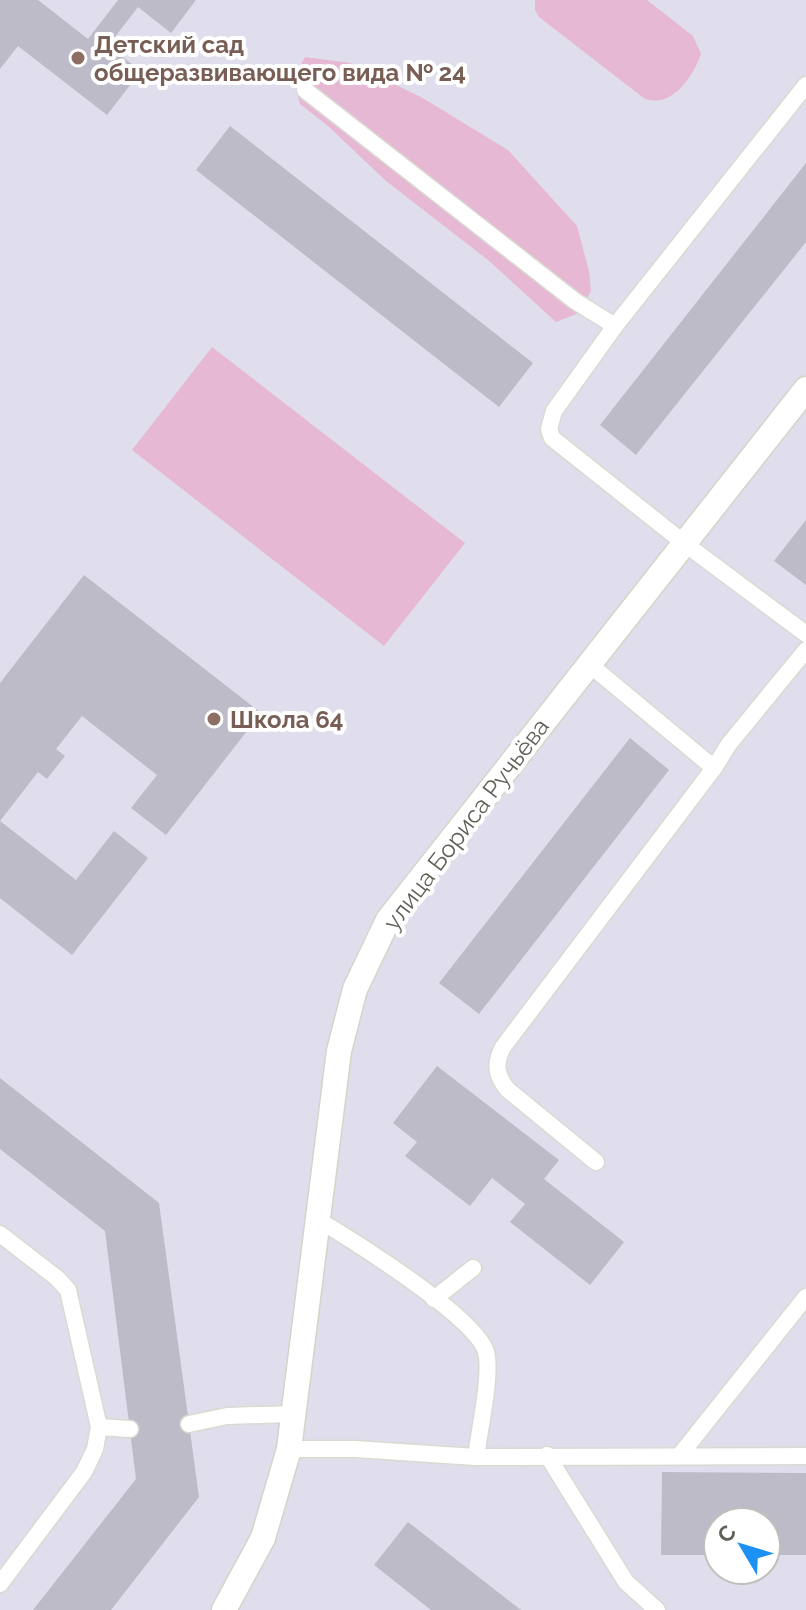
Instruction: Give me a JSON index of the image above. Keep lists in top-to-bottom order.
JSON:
{
  "streets": {
    "street": ["улица Бориса Ручьёва"]
  },
  "places": ["Детский сад общеразвивающего вида № 24", "Школа 64"],
  "north": "top left"
}
